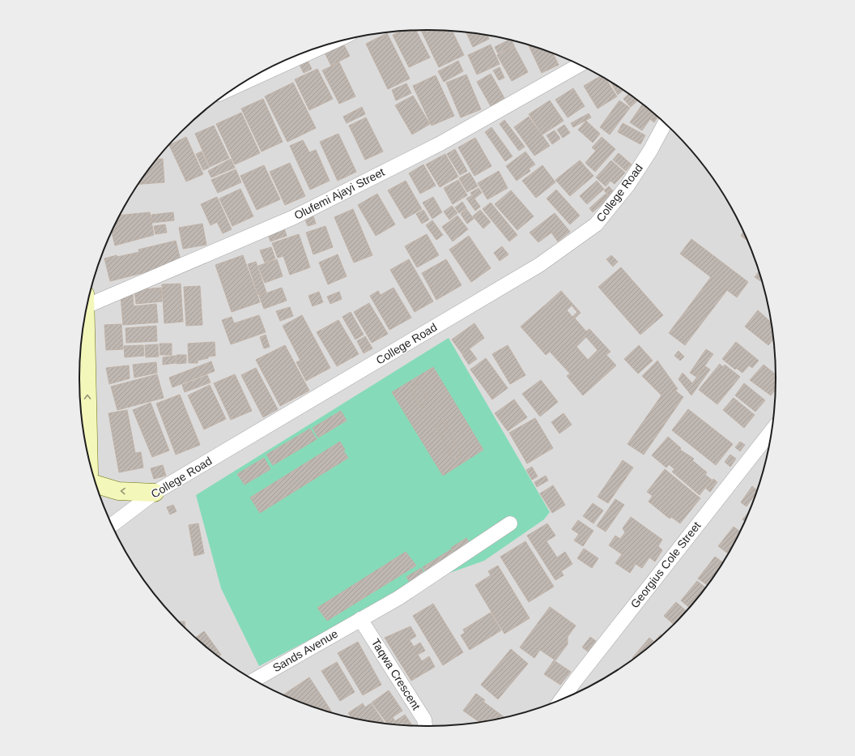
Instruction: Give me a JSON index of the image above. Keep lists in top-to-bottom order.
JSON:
{
  "streets": {
    "street": [
      "College Road",
      "Olufemi Ajayi Street",
      "Georgius Cole Street",
      "Sands Avenue",
      "Taqwa Crescent"
    ]
  },
  "crossings": [
    ["Sands Avenue", "Taqwa Crescent"]
  ]
}
